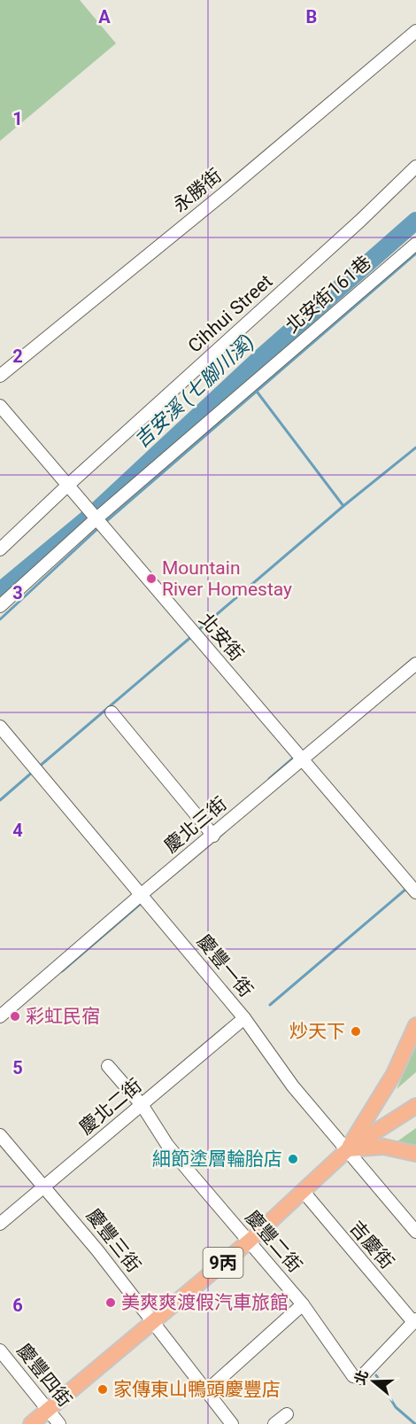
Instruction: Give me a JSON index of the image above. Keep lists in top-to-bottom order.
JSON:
{
  "streets": {
    "main road": ["9丙"],
    "street": [
      "永勝街",
      "北安街161巷",
      "Cihhui Street",
      "北安街",
      "慶北三街",
      "慶豐一街",
      "慶北二街",
      "慶豐三街",
      "慶豐二街",
      "吉慶街",
      "慶豐四街"
    ]
  },
  "crossings": [
    ["北安街161巷", "北安街"],
    ["Cihhui Street", "北安街"],
    ["北安街", "慶北三街"],
    ["慶北三街", "慶豐一街"],
    ["慶豐一街", "慶北二街"],
    ["慶豐一街", "9丙"],
    ["慶北二街", "慶豐三街"],
    ["慶北二街", "慶豐二街"],
    ["慶豐三街", "9丙"],
    ["慶豐二街", "吉慶街"],
    ["慶豐二街", "9丙"],
    ["吉慶街", "9丙"],
    ["9丙", "慶豐四街"]
  ],
  "water": ["吉安溪 (七腳川溪)"],
  "places": [
    "Mountain River Homestay",
    "彩虹民宿",
    "炒天下",
    "細節塗層輪胎店",
    "美爽爽渡假汽車旅館",
    "家傳東山鴨頭慶豐店"
  ],
  "north": "left",
  "grid": {
    "columns": ["A", "B"],
    "rows": [
      "1",
      "2",
      "3",
      "4",
      "5",
      "6"
    ]
  }
}
